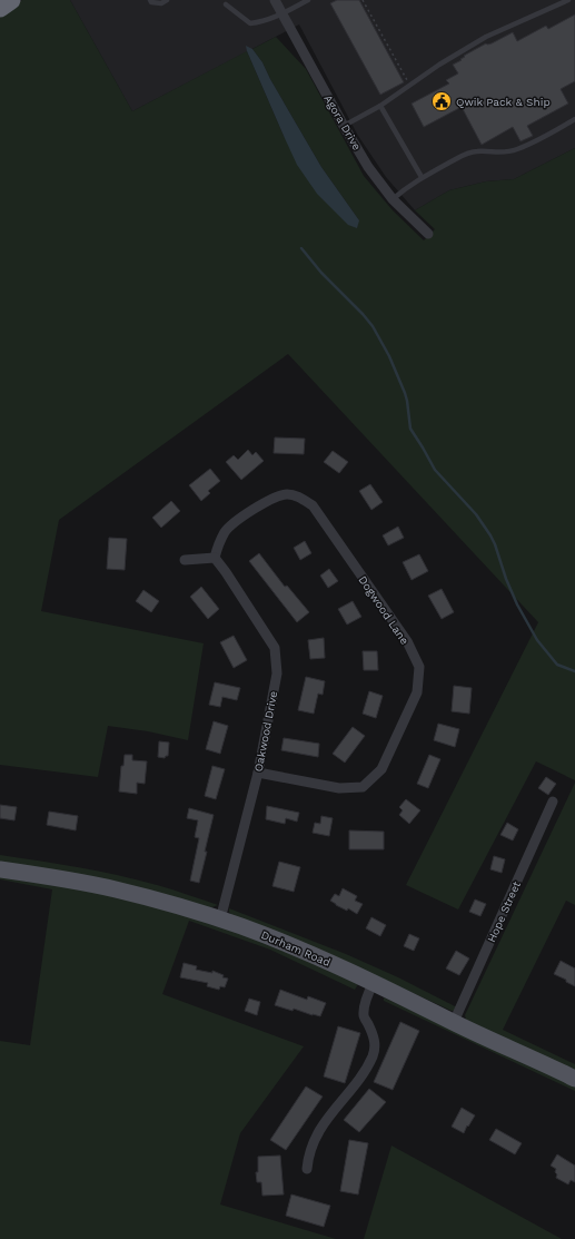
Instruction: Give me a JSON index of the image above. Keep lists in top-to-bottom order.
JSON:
{
  "streets": {
    "main road": ["Durham Road"],
    "street": [
      "Agora Drive",
      "Dogwood Lane",
      "Oakwood Drive",
      "Hope Street"
    ]
  },
  "crossings": [
    ["Dogwood Lane", "Oakwood Drive"],
    ["Oakwood Drive", "Durham Road"],
    ["Hope Street", "Durham Road"]
  ],
  "places": {
    "public building": ["Qwik Pack & Ship"]
  }
}
